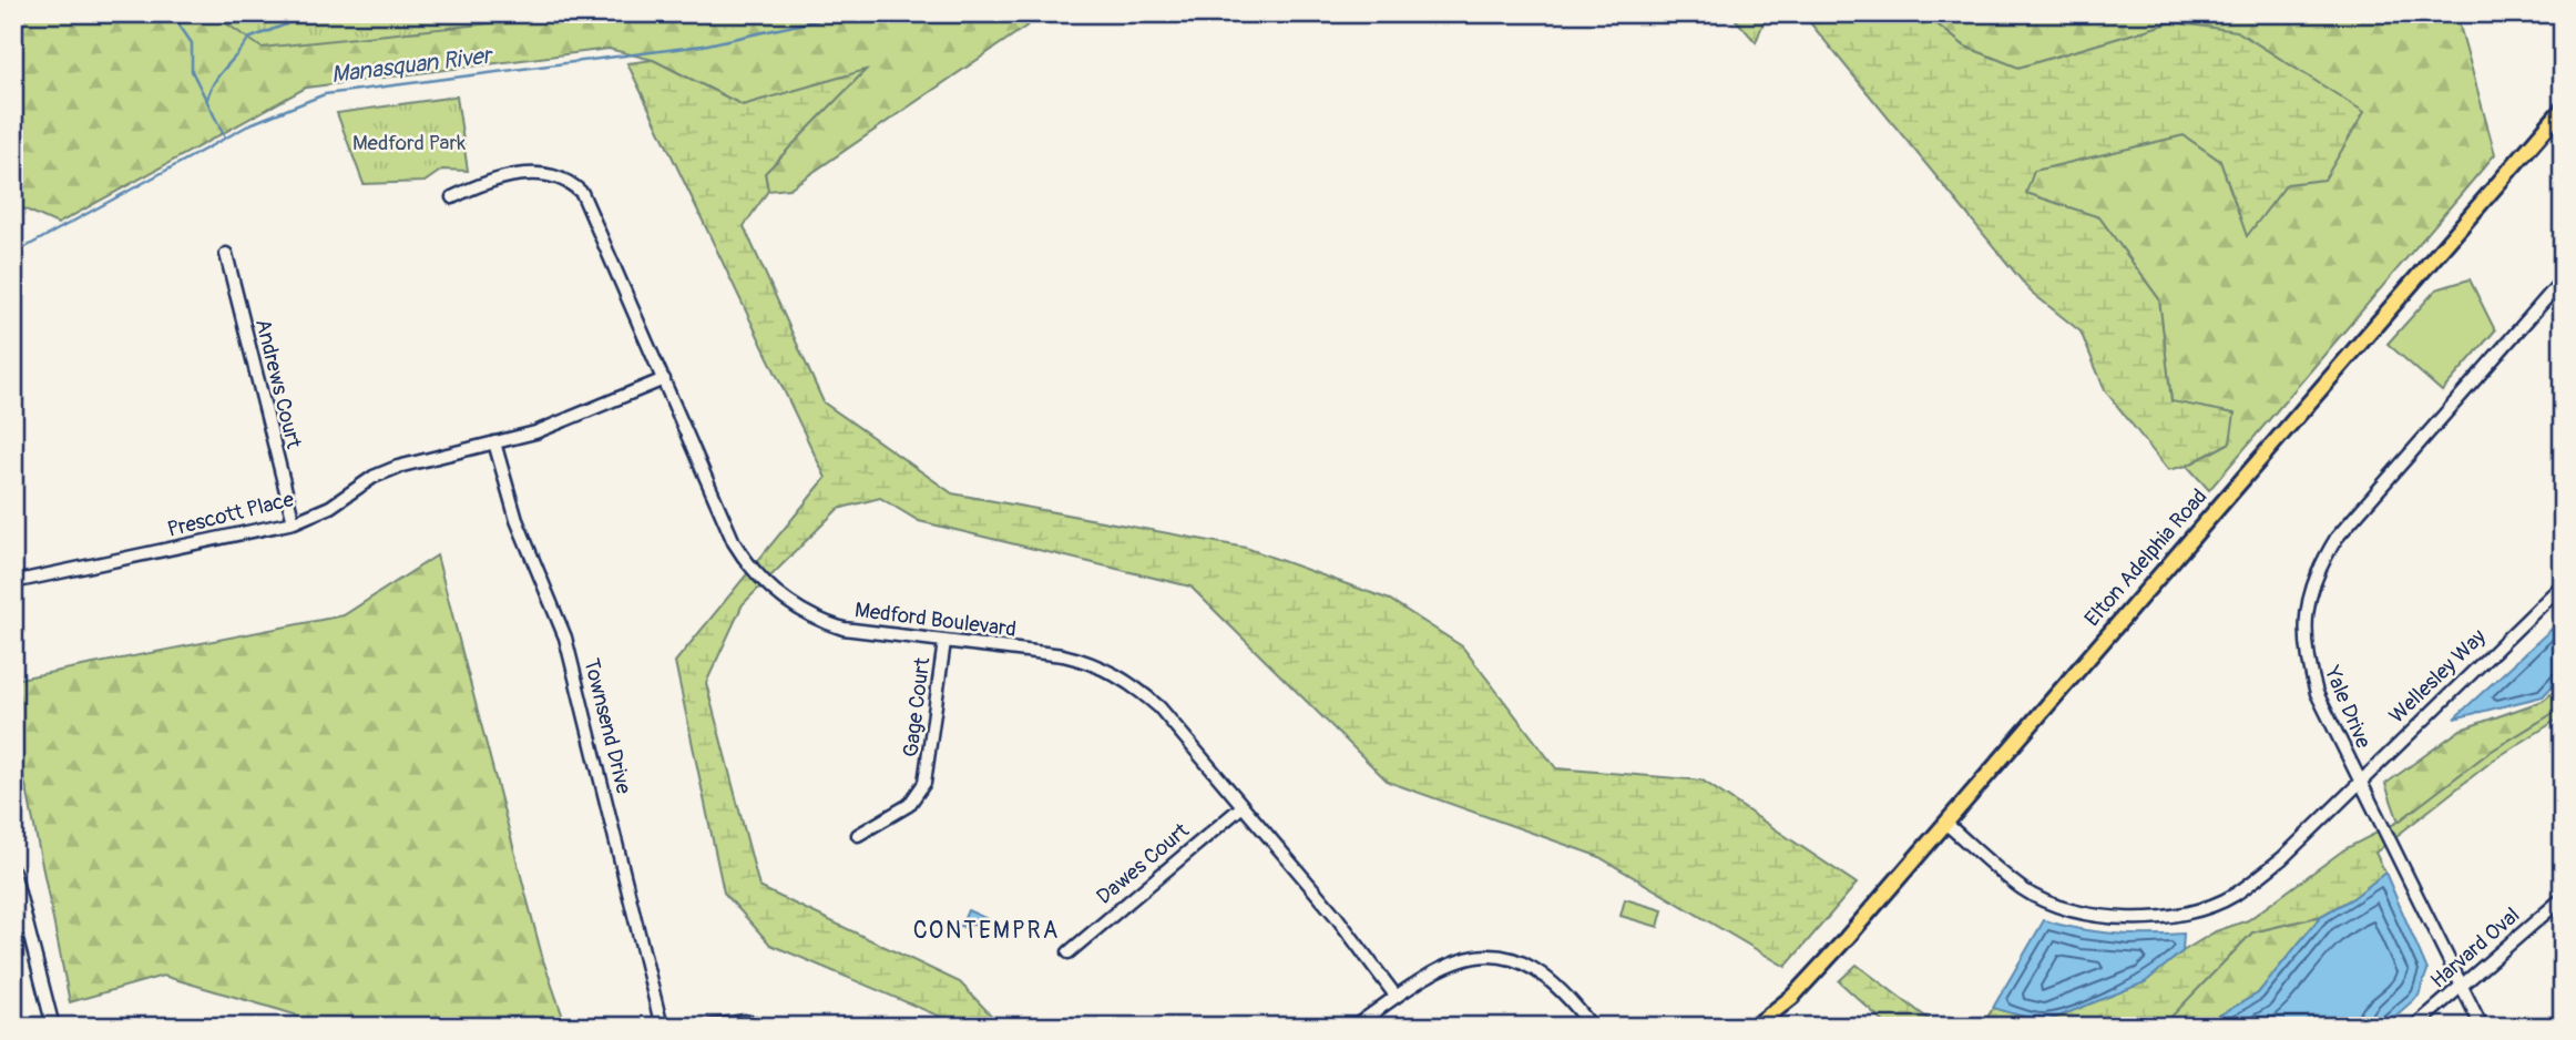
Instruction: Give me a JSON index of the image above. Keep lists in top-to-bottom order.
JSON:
{
  "streets": {
    "main road": ["Elton Adelphia Road"],
    "street": [
      "Andrews Court",
      "Prescott Place",
      "Medford Boulevard",
      "Wellesley Way",
      "Gage Court",
      "Yale Drive",
      "Townsend Drive",
      "Dawes Court",
      "Harvard Oval"
    ]
  },
  "crossings": [
    ["Andrews Court", "Prescott Place"],
    ["Prescott Place", "Medford Boulevard"],
    ["Prescott Place", "Townsend Drive"],
    ["Elton Adelphia Road", "Wellesley Way"],
    ["Medford Boulevard", "Gage Court"],
    ["Medford Boulevard", "Dawes Court"],
    ["Wellesley Way", "Yale Drive"],
    ["Yale Drive", "Harvard Oval"]
  ],
  "districts": ["CONTEMPRA"],
  "water": ["Manasquan River"],
  "parks": ["Medford Park"]
}
